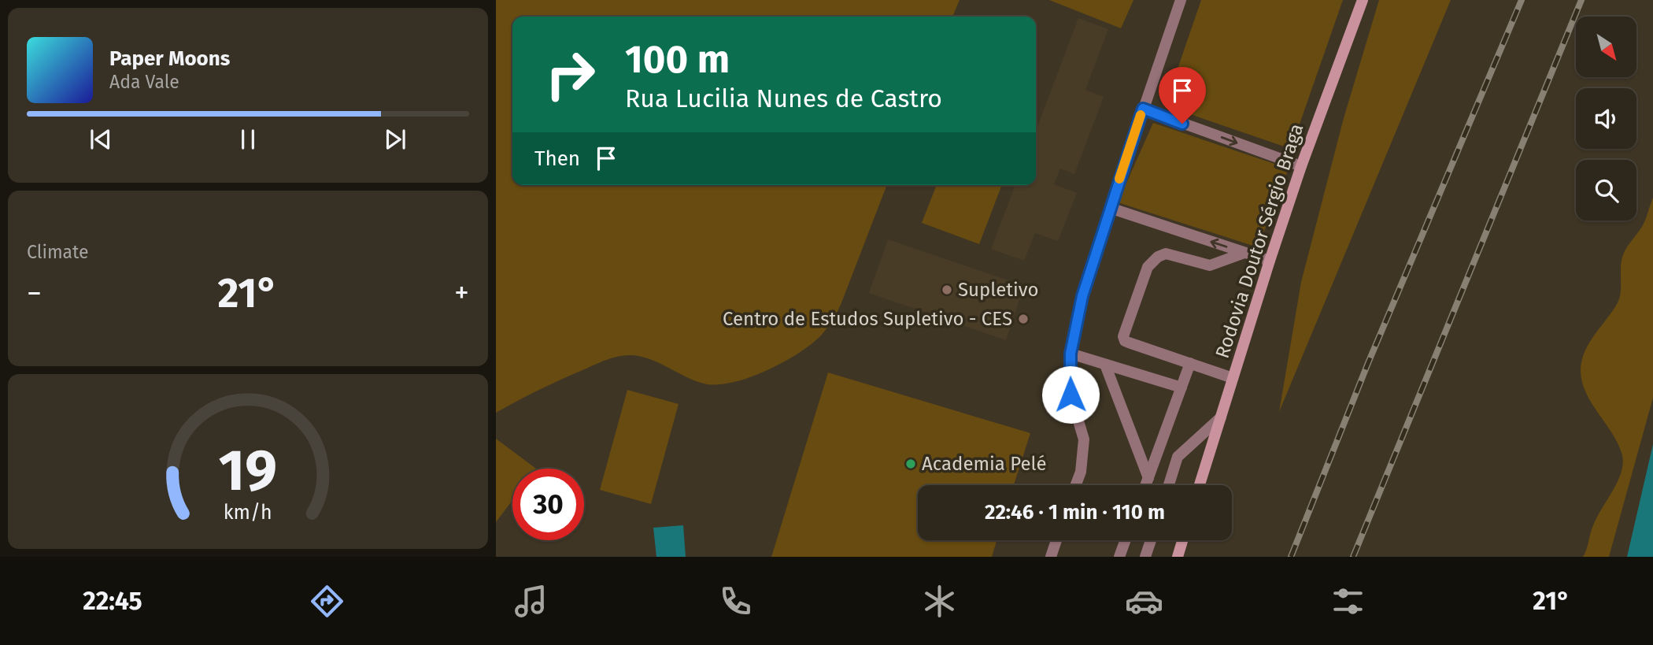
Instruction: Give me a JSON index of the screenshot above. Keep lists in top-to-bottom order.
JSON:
{
  "streets": {
    "main road": ["Rodovia Doutor Sérgio Braga"]
  },
  "places": ["Supletivo", "Centro de Estudos Supletivo - CES", "Academia Pelé"],
  "north": "bottom right",
  "page": {
    "turn": ["100 m", "Rua Lucilia Nunes de Castro"],
    "song": ["Paper Moons", "Ada Vale"],
    "then": "Then",
    "tile": "Climate",
    "heat": ["−", "21°", "+"],
    "limit": "30",
    "trip": "22:46 · 1 min · 110 m",
    "tabs": ["22:45", "21°"],
    "gauge": ["19", "km/h"]
  }
}
